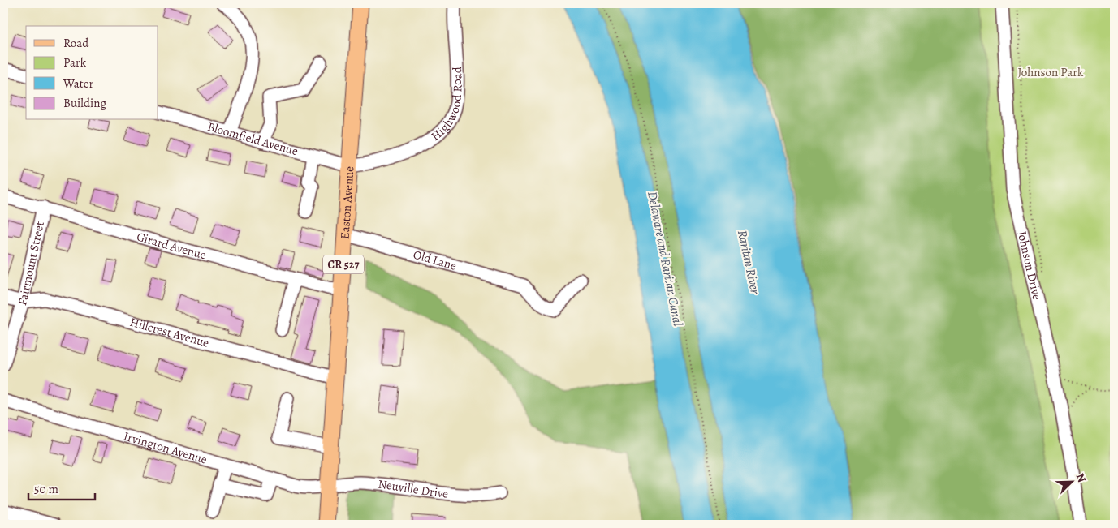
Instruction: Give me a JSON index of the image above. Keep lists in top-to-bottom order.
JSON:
{
  "streets": {
    "main road": ["Easton Avenue", "CR 527"],
    "street": [
      "Highwood Road",
      "Bloomfield Avenue",
      "Girard Avenue",
      "Old Lane",
      "Fairmount Street",
      "Johnson Drive",
      "Hillcrest Avenue",
      "Irvington Avenue",
      "Neuville Drive"
    ]
  },
  "crossings": [
    ["Highwood Road", "Bloomfield Avenue"],
    ["Highwood Road", "Easton Avenue"],
    ["Bloomfield Avenue", "Easton Avenue"],
    ["Easton Avenue", "Girard Avenue"],
    ["Easton Avenue", "Old Lane"],
    ["Easton Avenue", "Hillcrest Avenue"],
    ["Easton Avenue", "Irvington Avenue"],
    ["Easton Avenue", "Neuville Drive"],
    ["Girard Avenue", "Fairmount Street"],
    ["Fairmount Street", "Hillcrest Avenue"],
    ["Irvington Avenue", "Neuville Drive"]
  ],
  "water": ["Delaware and Raritan Canal", "Raritan River"],
  "parks": ["Johnson Park"],
  "legend": [
    "Road",
    "Park",
    "Water",
    "Building"
  ],
  "scale_bar": "50 m",
  "north": "top right"
}
